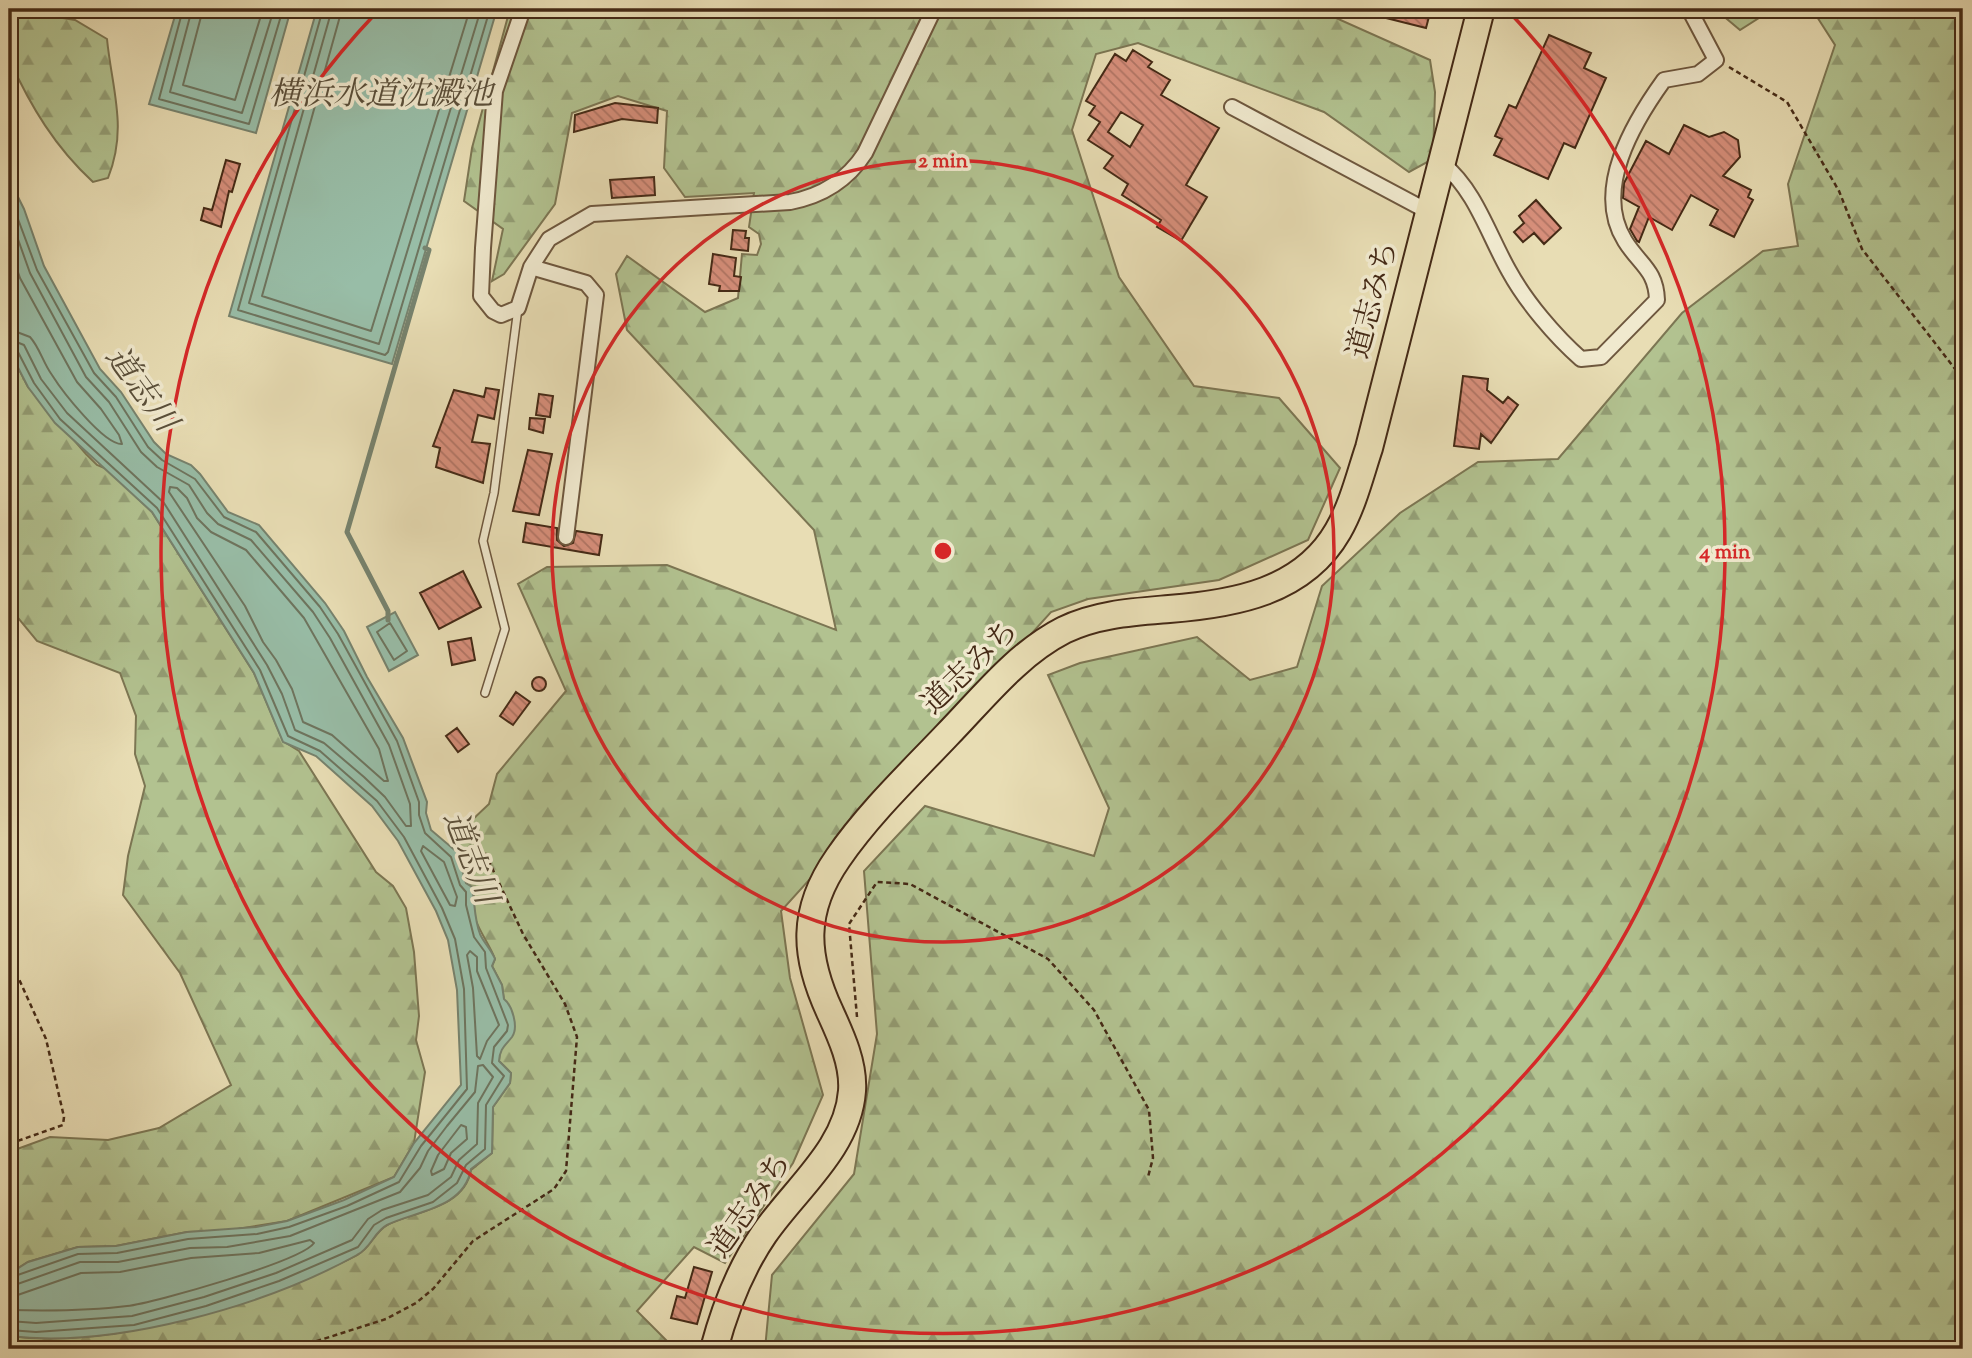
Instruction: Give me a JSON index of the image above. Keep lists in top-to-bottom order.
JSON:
{
  "streets": {
    "highway": ["道志みち"]
  },
  "water": ["横浜水道沈澱池", "道志川"],
  "rings": ["2 min", "4 min"]
}
